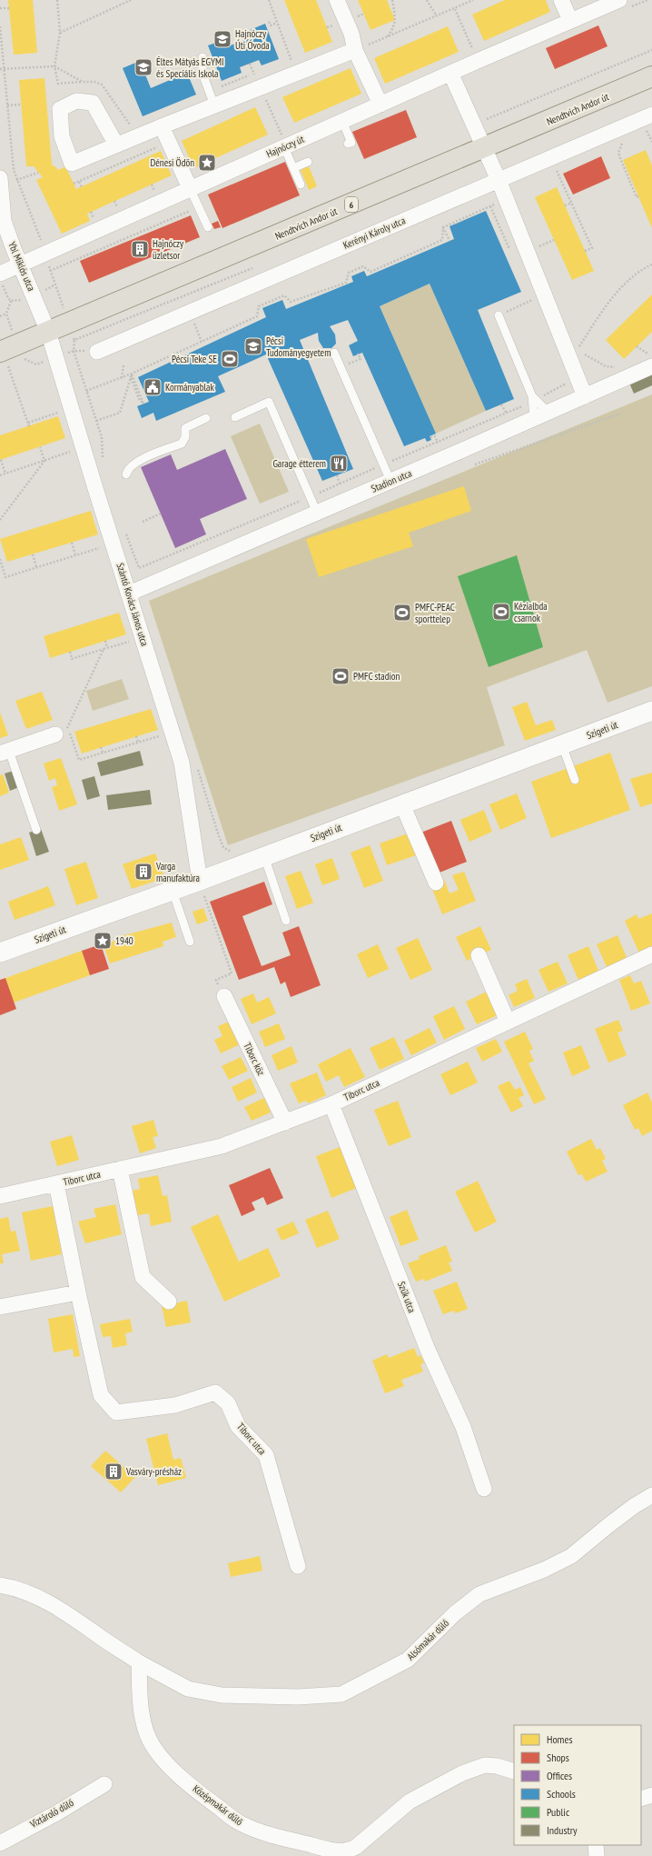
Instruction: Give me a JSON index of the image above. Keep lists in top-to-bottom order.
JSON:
{
  "streets": {
    "main road": ["Nendtvich Andor út", "6"],
    "street": [
      "Hajnóczy út",
      "Kerényi Károly utca",
      "Ybl Miklós utca",
      "Stadion utca",
      "Szántó Kovács János utca",
      "Szigeti út",
      "Tiborc köz",
      "Tiborc utca",
      "Szűk utca",
      "Alsómakár dűlő",
      "Középmakár dűlő",
      "Víztároló dűlő"
    ]
  },
  "crossings": [
    ["Nendtvich Andor út", "Ybl Miklós utca"],
    ["Nendtvich Andor út", "Szántó Kovács János utca"],
    ["Hajnóczy út", "Ybl Miklós utca"],
    ["Ybl Miklós utca", "Szántó Kovács János utca"],
    ["Stadion utca", "Szántó Kovács János utca"],
    ["Szántó Kovács János utca", "Szigeti út"],
    ["Tiborc köz", "Tiborc utca"],
    ["Tiborc utca", "Szűk utca"],
    ["Alsómakár dűlő", "Középmakár dűlő"]
  ],
  "places": {
    "school or university": ["Hajnóczy Úti Óvoda", "Éltes Mátyás EGYMI és Speciális Iskola", "Pécsi Tudományegyetem"],
    "place": ["Dénesi Ödön", "1940"],
    "building": ["Hajnóczy üzletsor", "Varga manufaktúra", "Vasváry-présház"],
    "sports": [
      "Pécsi Teke SE",
      "Kézialbda csarnok",
      "PMFC-PEAC sporttelep",
      "PMFC stadion"
    ],
    "public building": ["Kormányablak"],
    "restaurant": ["Garage étterem"]
  },
  "legend": [
    "Homes",
    "Shops",
    "Offices",
    "Schools",
    "Public",
    "Industry"
  ]
}
